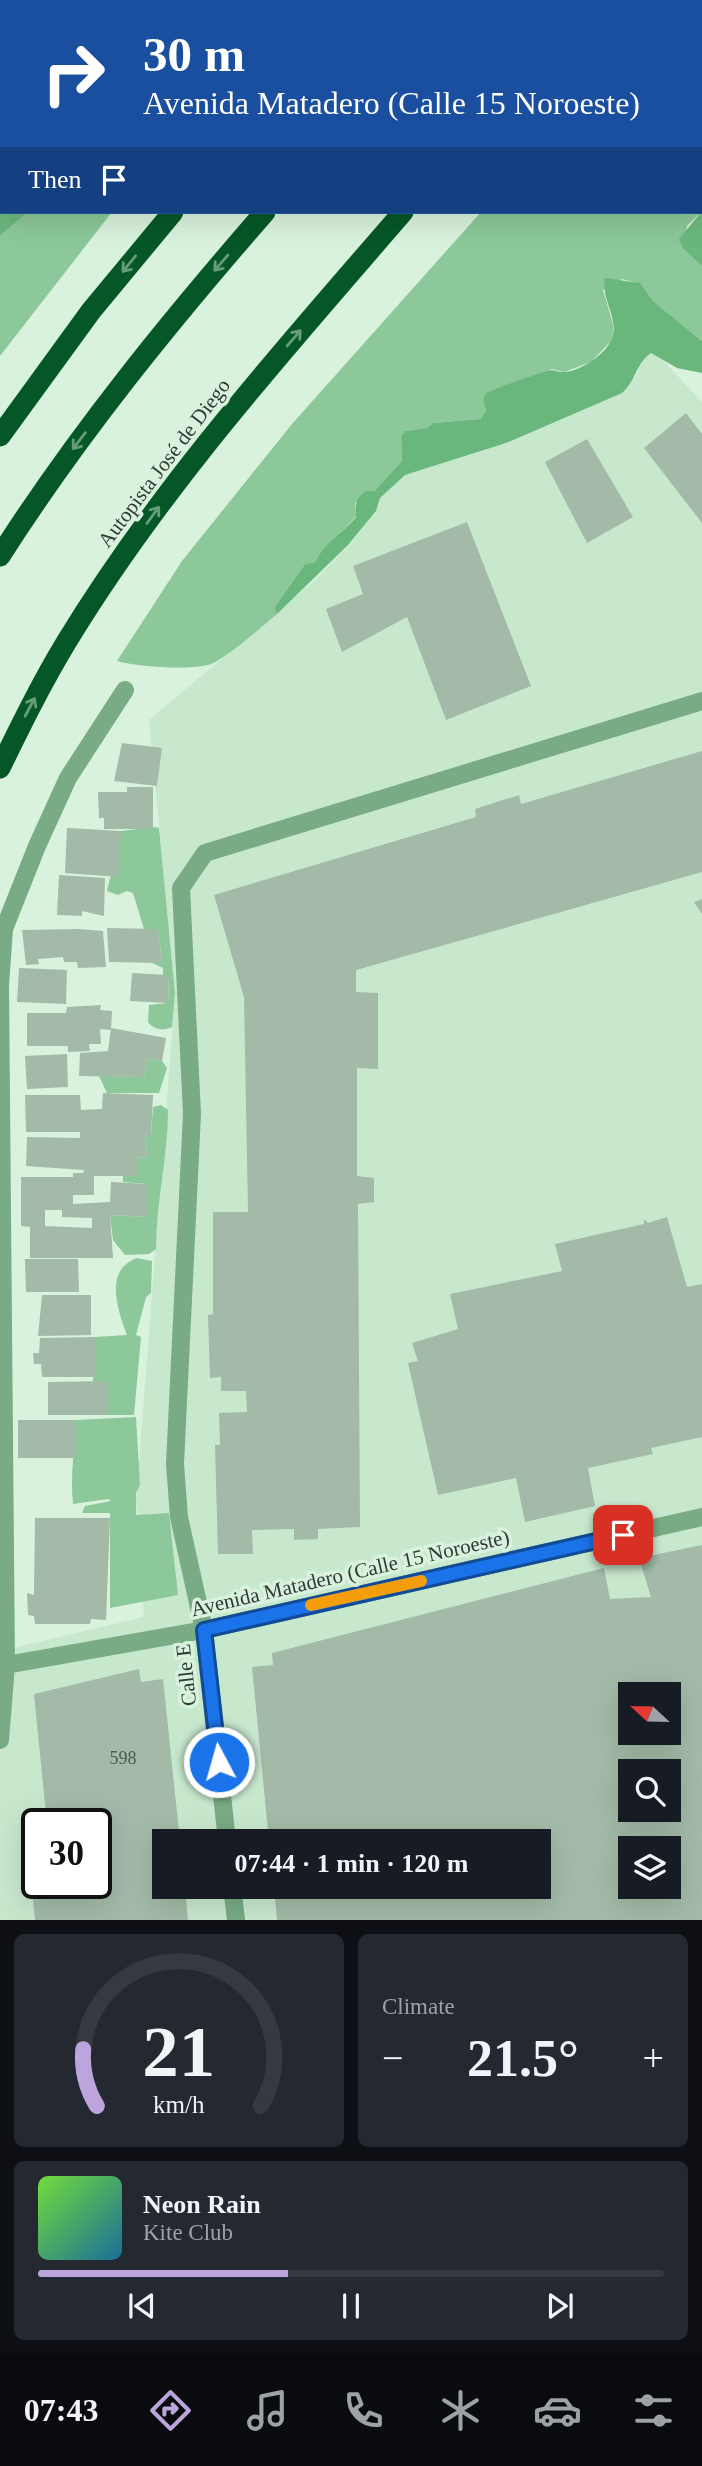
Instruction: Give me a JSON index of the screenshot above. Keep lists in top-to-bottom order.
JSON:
{
  "streets": {
    "highway": ["Autopista José de Diego"],
    "street": ["Avenida Matadero (Calle 15 Noroeste)", "Calle E"]
  },
  "crossings": [
    ["Avenida Matadero (Calle 15 Noroeste)", "Calle E"]
  ],
  "house_numbers": ["598"],
  "north": "left",
  "page": {
    "turn": ["30 m", "Avenida Matadero (Calle 15 Noroeste)"],
    "then": "Then",
    "limit": "30",
    "trip": "07:44 · 1 min · 120 m",
    "tile": "Climate",
    "heat": ["−", "21.5°", "+"],
    "song": ["Neon Rain", "Kite Club"],
    "tabs": "07:43",
    "gauge": ["21", "km/h"]
  }
}
